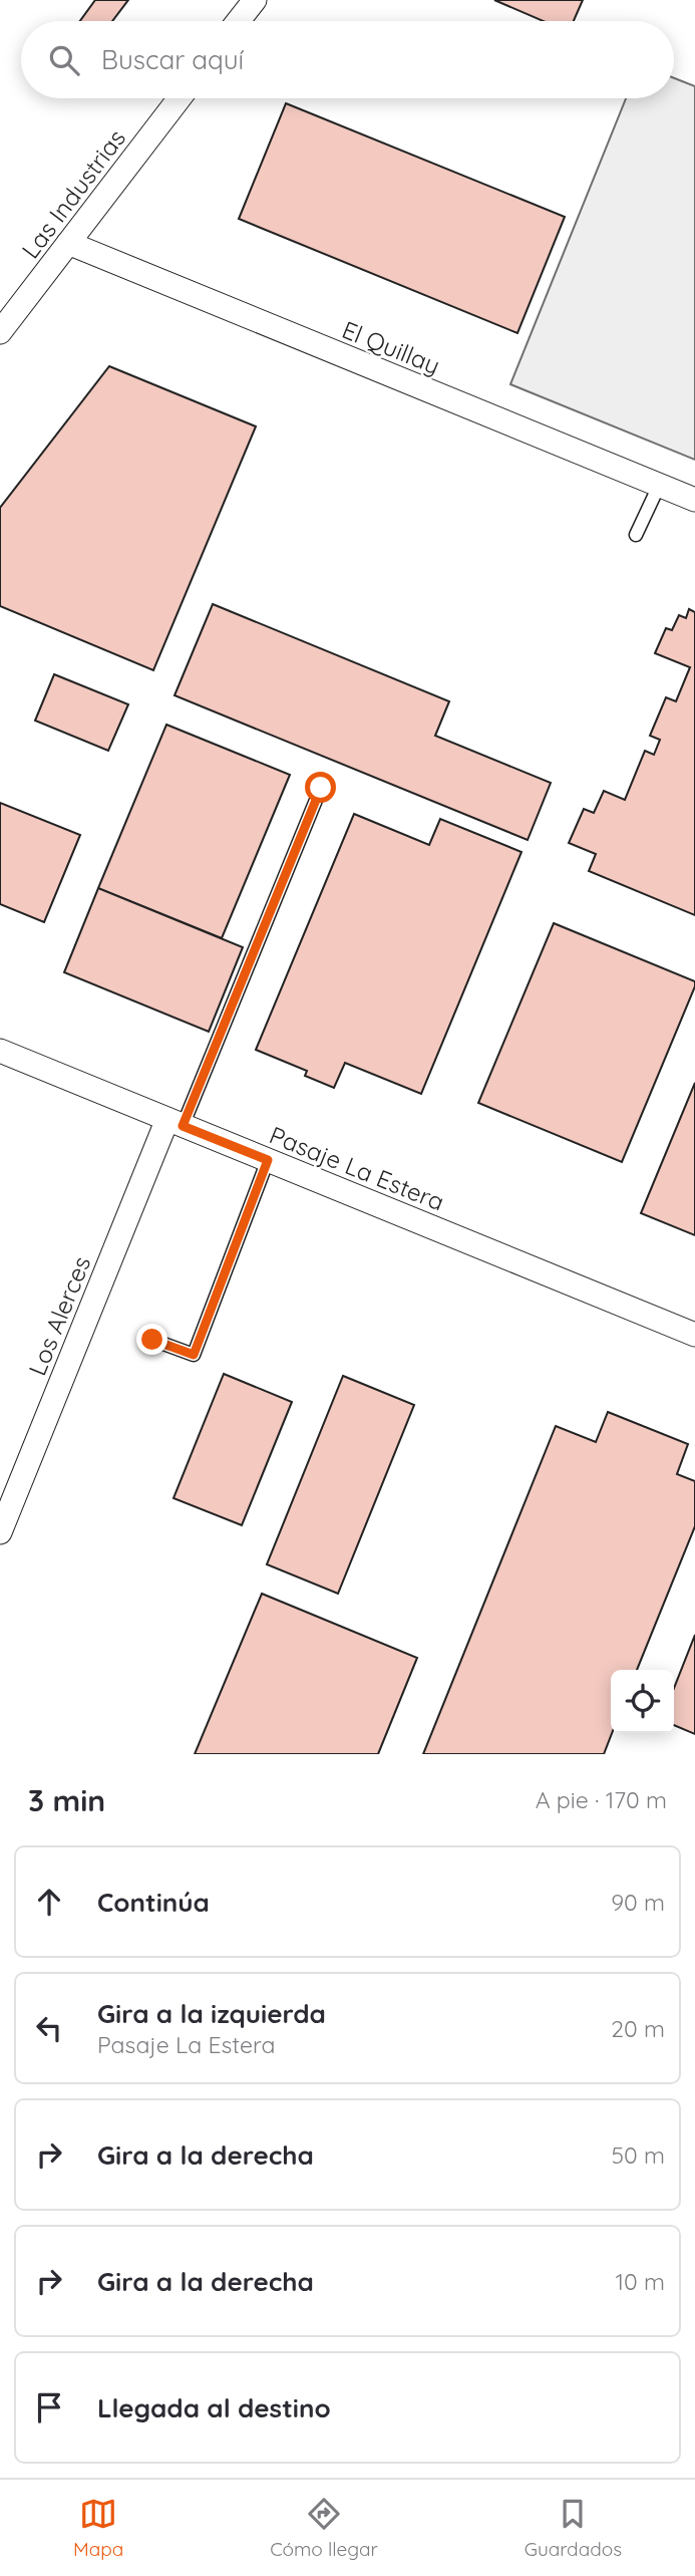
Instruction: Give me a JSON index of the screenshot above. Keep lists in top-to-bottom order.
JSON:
{
  "streets": {
    "street": [
      "Las Industrias",
      "El Quillay",
      "Pasaje La Estera",
      "Los Alerces"
    ]
  },
  "crossings": [
    ["Las Industrias", "El Quillay"],
    ["Pasaje La Estera", "Los Alerces"]
  ],
  "page": {
    "search": "Buscar aquí",
    "heading": ["3 min", "A pie · 170 m"],
    "list": [
      ["Continúa", "90 m"],
      ["Gira a la izquierda", "Pasaje La Estera", "20 m"],
      ["Gira a la derecha", "50 m"],
      ["Gira a la derecha", "10 m"],
      "Llegada al destino"
    ],
    "nav": ["Mapa", "Cómo llegar", "Guardados"]
  }
}
